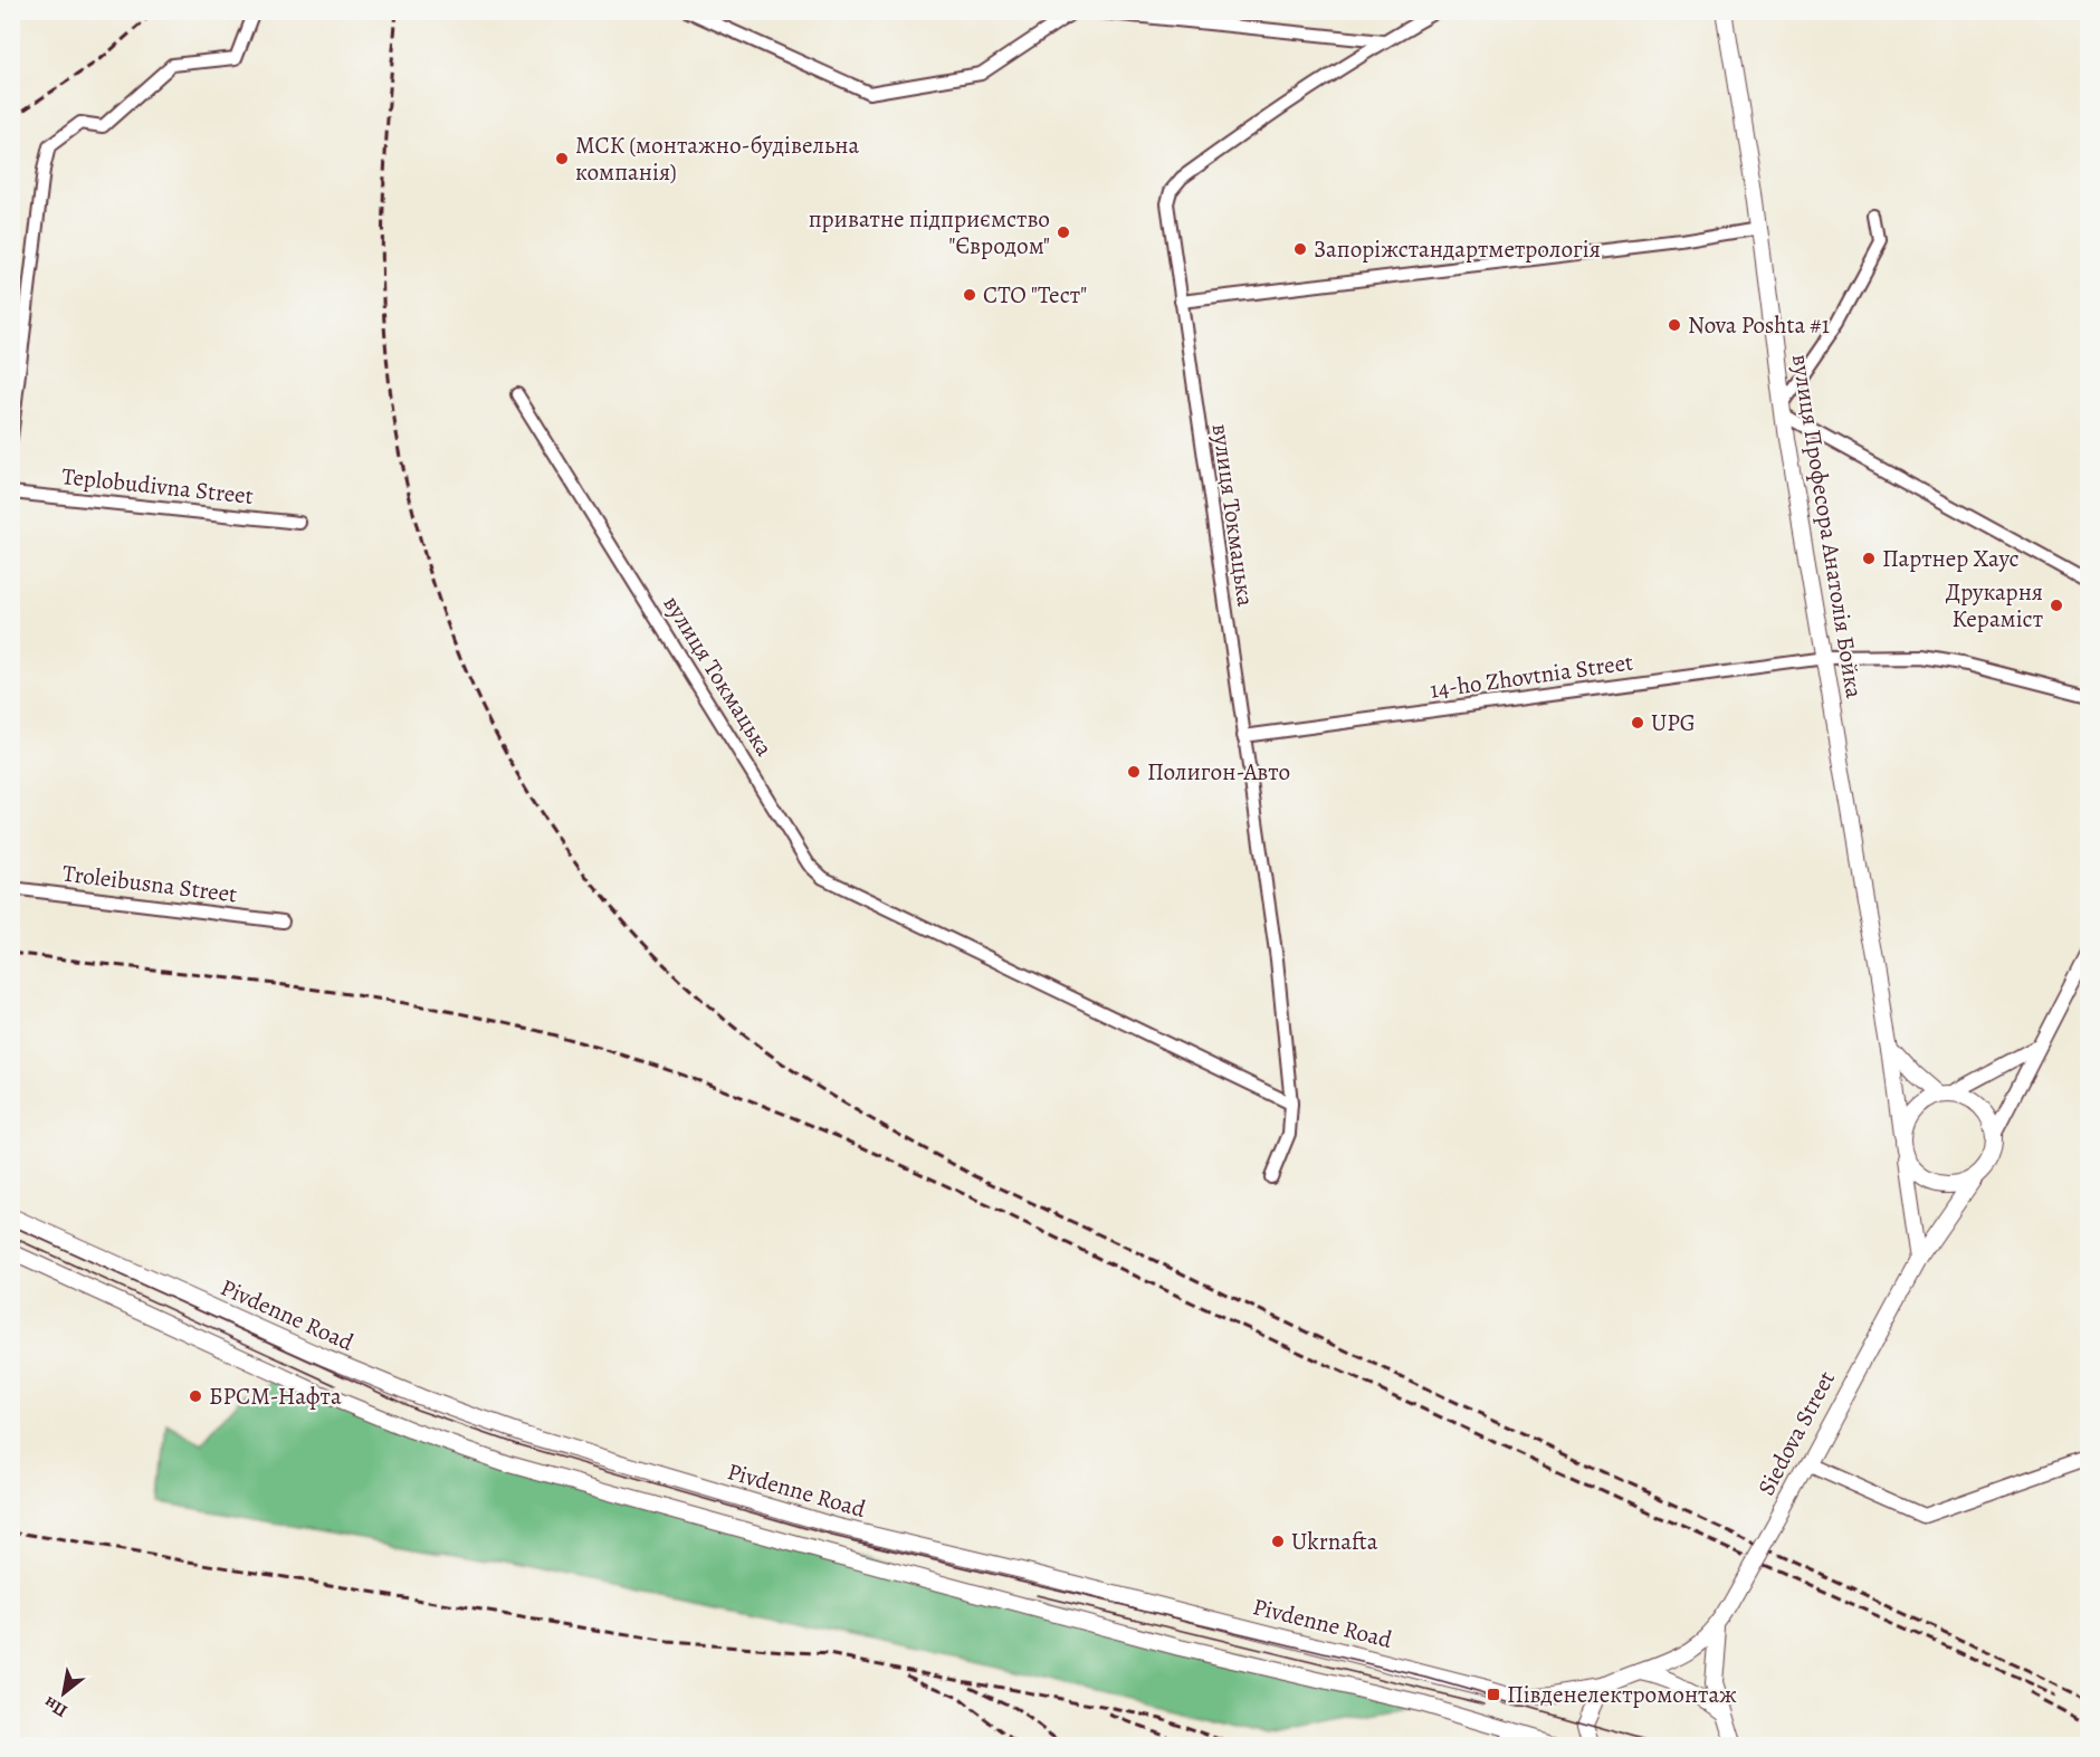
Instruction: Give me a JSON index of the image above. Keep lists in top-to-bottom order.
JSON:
{
  "streets": {
    "main road": ["вулиця Професора Анатолія Бойка", "Pivdenne Road", "Siedova Street"],
    "street": [
      "Teplobudivna Street",
      "вулиця Токмацька",
      "14-ho Zhovtnia Street",
      "Troleibusna Street"
    ]
  },
  "crossings": [
    ["вулиця Токмацька", "14-ho Zhovtnia Street"],
    ["вулиця Професора Анатолія Бойка", "14-ho Zhovtnia Street"],
    ["вулиця Професора Анатолія Бойка", "Siedova Street"],
    ["Pivdenne Road", "Siedova Street"]
  ],
  "places": {
    "other": [
      "МСК (монтажно-будівельна компанія)",
      "приватне підприємство \"Євродом\"",
      "Запоріжстандартметрологія",
      "СТО \"Тест\"",
      "Nova Poshta #1",
      "Партнер Хаус",
      "Друкарня Кераміст",
      "UPG",
      "Полигон-Авто",
      "БРСМ-Нафта",
      "Ukrnafta"
    ],
    "transit": ["Південелектромонтаж"]
  },
  "north": "bottom left"
}
